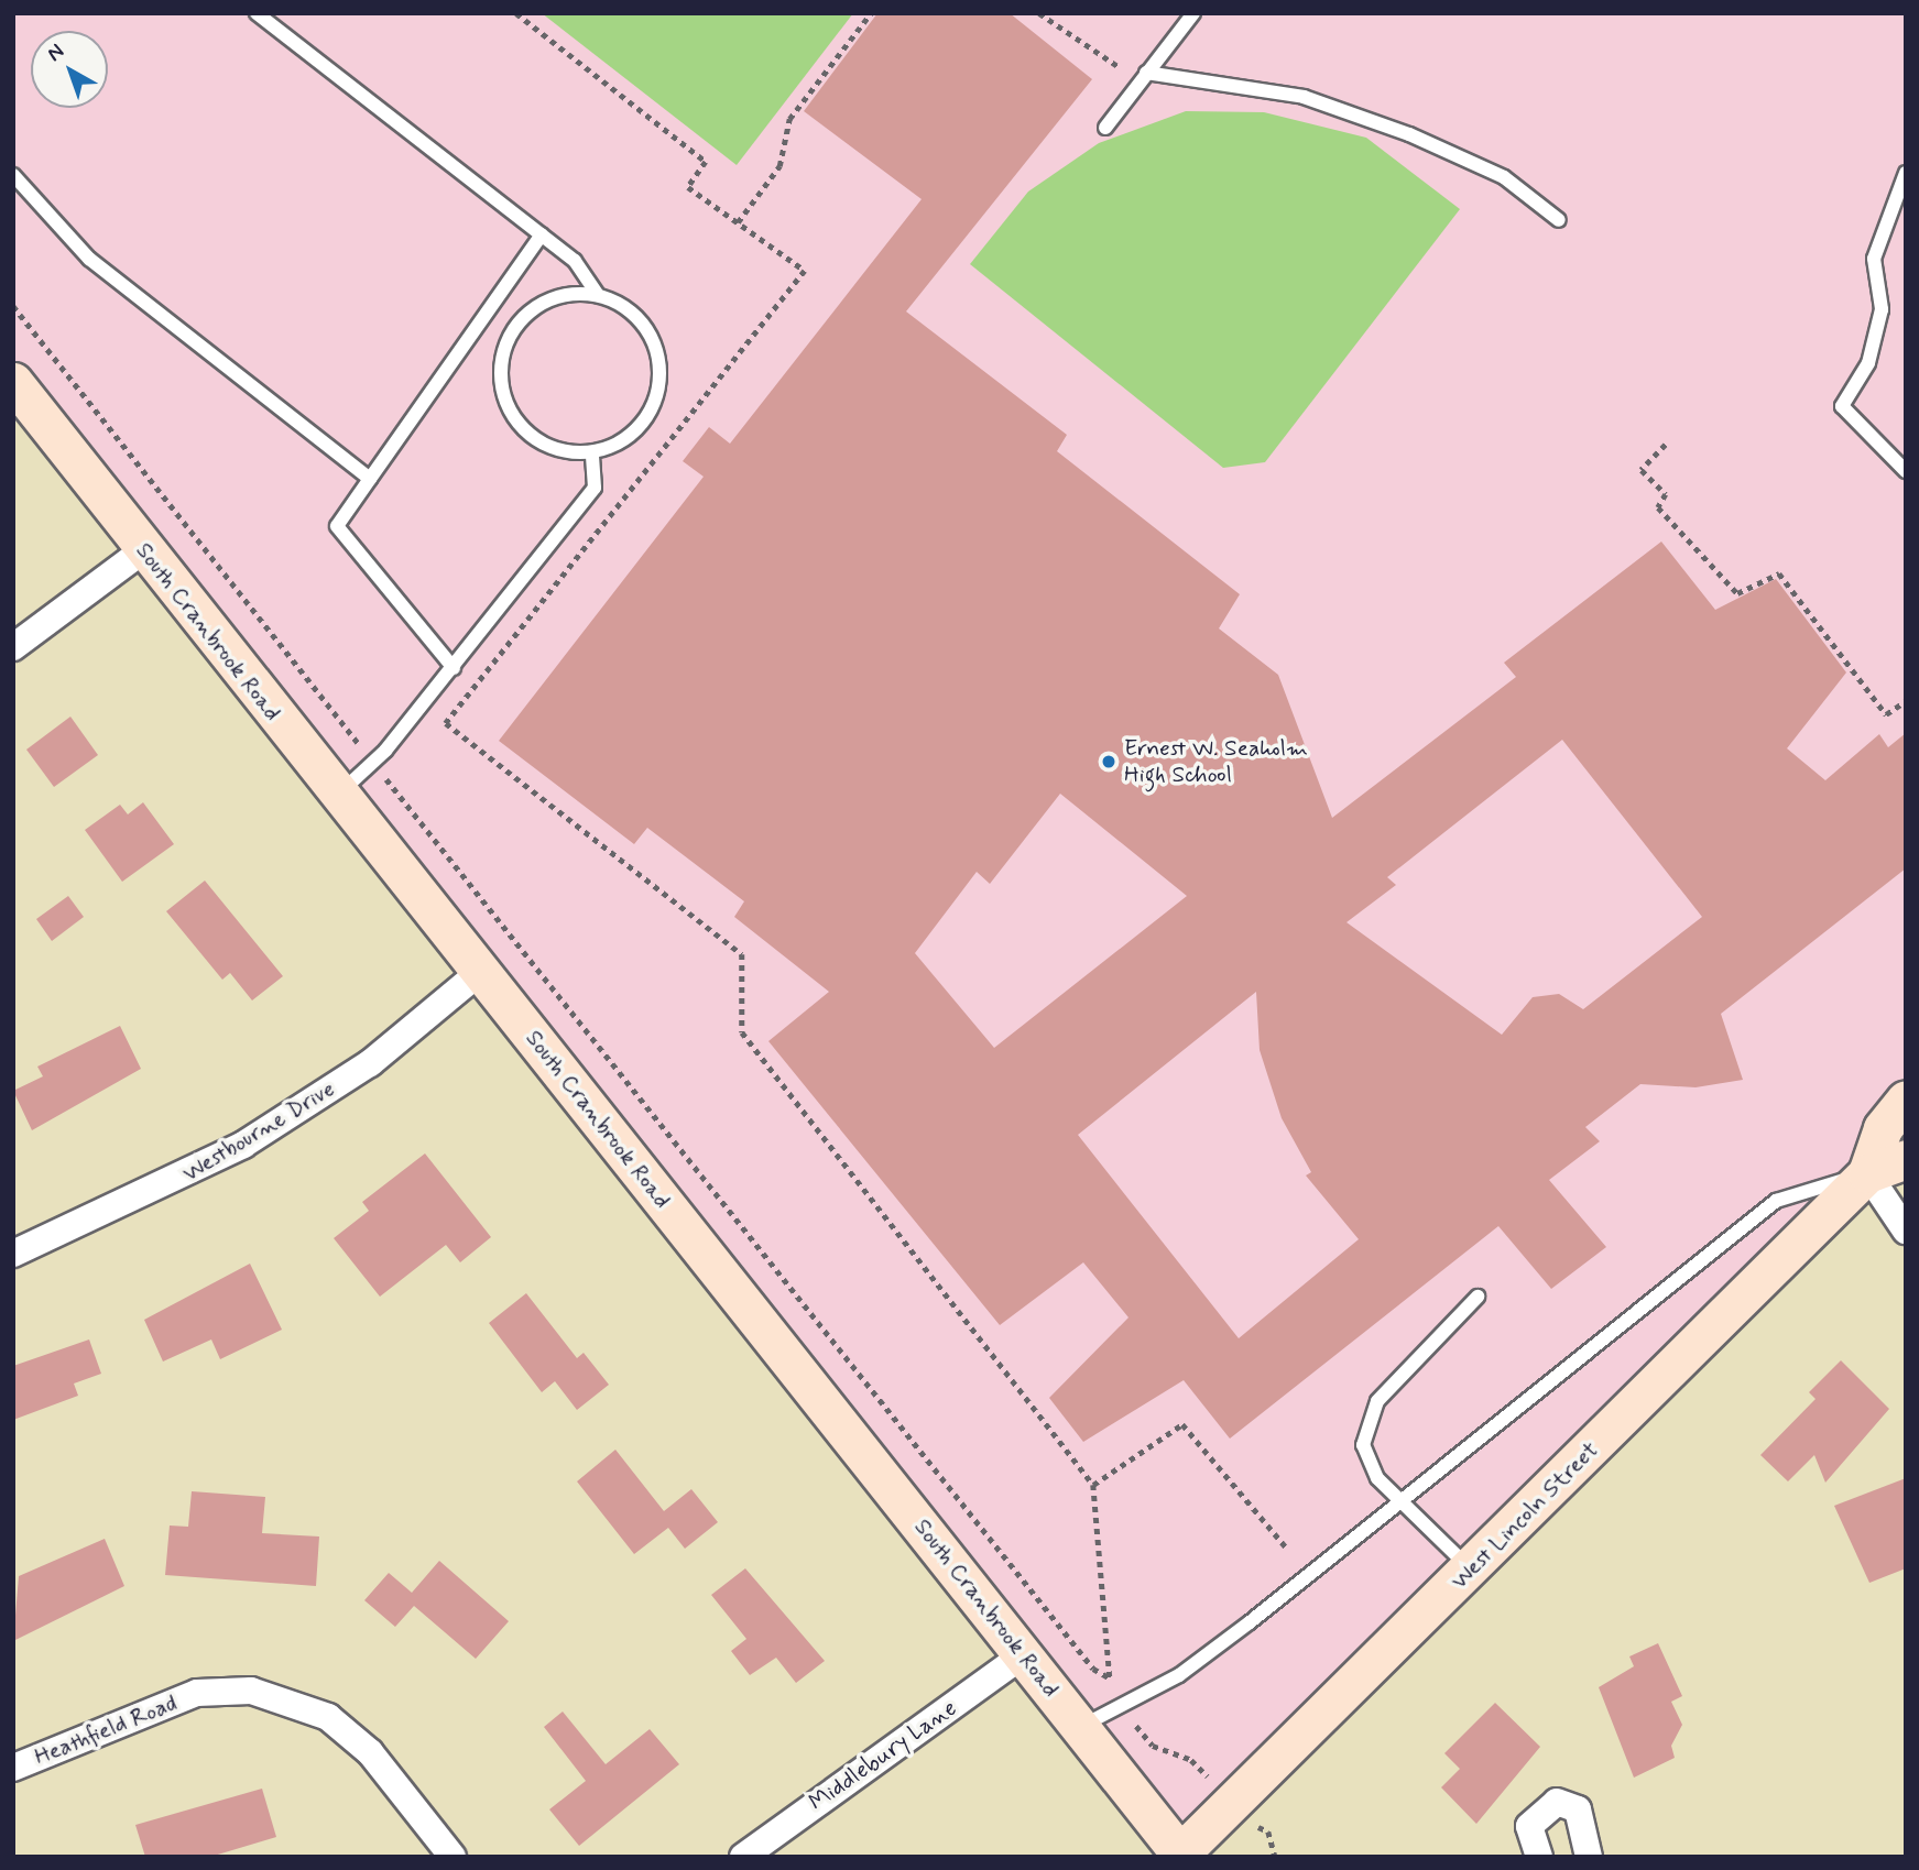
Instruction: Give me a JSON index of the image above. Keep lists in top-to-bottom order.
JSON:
{
  "streets": {
    "street": [
      "South Cranbrook Road",
      "Westbourne Drive",
      "West Lincoln Street",
      "Heathfield Road",
      "Middlebury Lane"
    ]
  },
  "crossings": [
    ["South Cranbrook Road", "Westbourne Drive"],
    ["South Cranbrook Road", "West Lincoln Street"],
    ["South Cranbrook Road", "Middlebury Lane"]
  ],
  "places": ["Ernest W. Seaholm High School"],
  "north": "top left"
}
